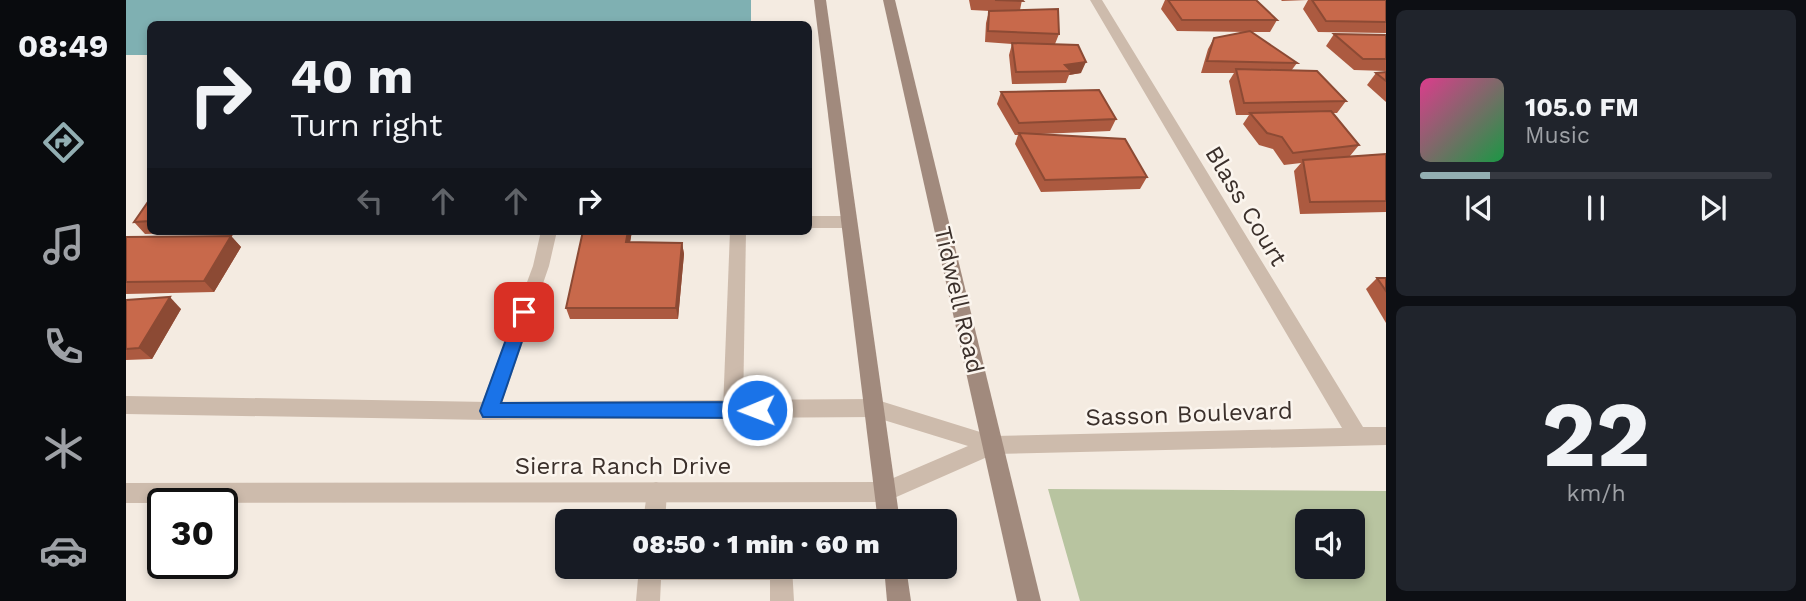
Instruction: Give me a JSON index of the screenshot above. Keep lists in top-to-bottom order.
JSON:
{
  "streets": {
    "main road": ["Tidwell Road"],
    "street": ["Blass Court", "Sasson Boulevard", "Sierra Ranch Drive"]
  },
  "crossings": [
    ["Blass Court", "Sasson Boulevard"],
    ["Tidwell Road", "Sasson Boulevard"],
    ["Tidwell Road", "Sierra Ranch Drive"],
    ["Sasson Boulevard", "Sierra Ranch Drive"]
  ],
  "page": {
    "tabs": "08:49",
    "turn": ["40 m", "Turn right"],
    "song": ["105.0 FM", "Music"],
    "tile": ["22", "km/h"],
    "limit": "30",
    "trip": "08:50 · 1 min · 60 m"
  }
}
